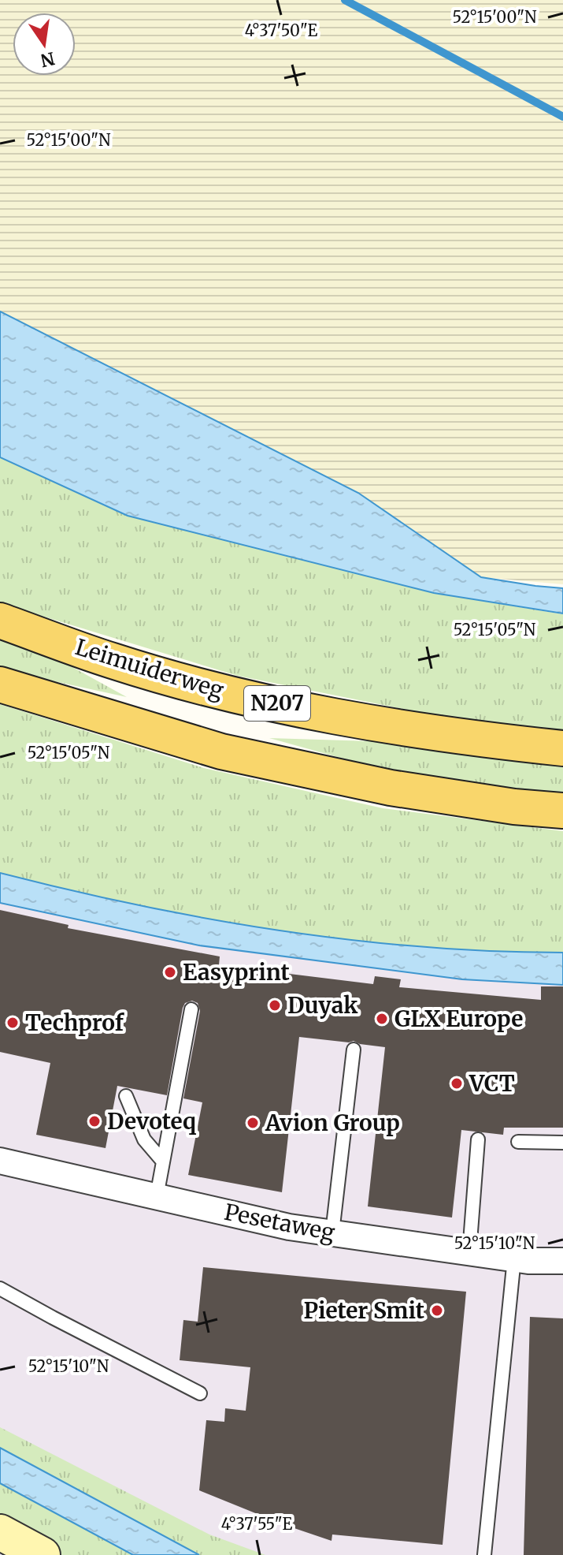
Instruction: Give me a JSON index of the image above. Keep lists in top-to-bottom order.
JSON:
{
  "streets": {
    "main road": ["Leimuiderweg", "N207"],
    "street": ["Pesetaweg"]
  },
  "places": [
    "Easyprint",
    "Duyak",
    "GLX Europe",
    "Techprof",
    "VCT",
    "Devoteq",
    "Avion Group",
    "Pieter Smit"
  ],
  "north": "bottom",
  "coordinates": [
    "52°15'00\"N",
    "4°37'50\"E",
    "52°15'05\"N",
    "52°15'10\"N",
    "4°37'55\"E"
  ]
}
